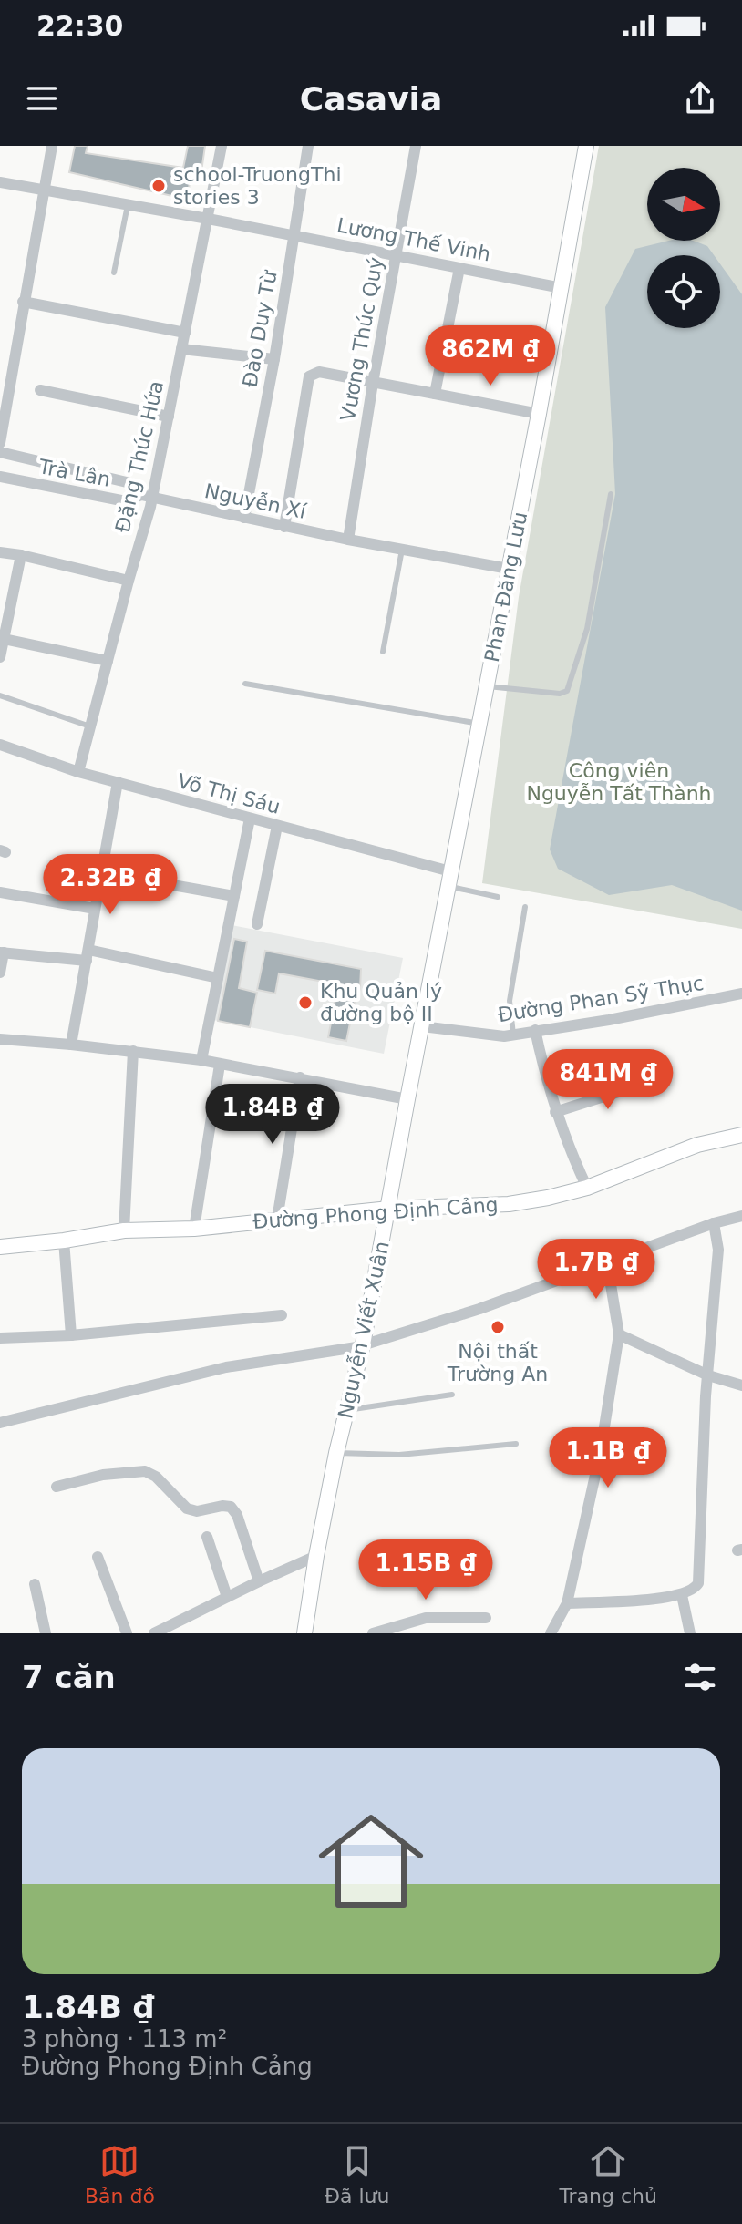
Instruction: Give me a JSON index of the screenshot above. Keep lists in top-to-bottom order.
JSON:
{
  "streets": {
    "street": [
      "Lương Thế Vinh",
      "Đào Duy Từ",
      "Vương Thúc Quý",
      "Đặng Thúc Hứa",
      "Trà Lân",
      "Nguyễn Xí",
      "Phan Đăng Lưu",
      "Võ Thị Sáu",
      "Đường Phan Sỹ Thục",
      "Đường Phong Định Cảng",
      "Nguyễn Viết Xuân"
    ]
  },
  "crossings": [
    ["Lương Thế Vinh", "Đào Duy Từ"],
    ["Lương Thế Vinh", "Vương Thúc Quý"],
    ["Lương Thế Vinh", "Đặng Thúc Hứa"],
    ["Lương Thế Vinh", "Phan Đăng Lưu"],
    ["Đào Duy Từ", "Nguyễn Xí"],
    ["Vương Thúc Quý", "Nguyễn Xí"],
    ["Đặng Thúc Hứa", "Trà Lân"],
    ["Đặng Thúc Hứa", "Nguyễn Xí"],
    ["Đặng Thúc Hứa", "Võ Thị Sáu"],
    ["Trà Lân", "Nguyễn Xí"],
    ["Nguyễn Xí", "Phan Đăng Lưu"],
    ["Phan Đăng Lưu", "Võ Thị Sáu"],
    ["Phan Đăng Lưu", "Đường Phan Sỹ Thục"],
    ["Phan Đăng Lưu", "Nguyễn Viết Xuân"],
    ["Đường Phan Sỹ Thục", "Nguyễn Viết Xuân"],
    ["Đường Phong Định Cảng", "Nguyễn Viết Xuân"]
  ],
  "parks": ["Công viên Nguyễn Tất Thành"],
  "places": ["school-TruongThi stories 3", "Khu Quản lý đường bộ II", "Nội thất Trường An"],
  "north": "right",
  "page": {
    "status": "22:30",
    "header": "Casavia",
    "price": [
      "862M ₫",
      "2.32B ₫",
      "841M ₫",
      "1.84B ₫",
      "1.7B ₫",
      "1.1B ₫",
      "1.15B ₫"
    ],
    "heading": "7 căn",
    "list": [
      {
        "name": "1.84B ₫",
        "note": "3 phòng · 113 m² · Đường Phong Định Cảng"
      }
    ],
    "tabs": ["Bản đồ", "Đã lưu", "Trang chủ"]
  }
}
